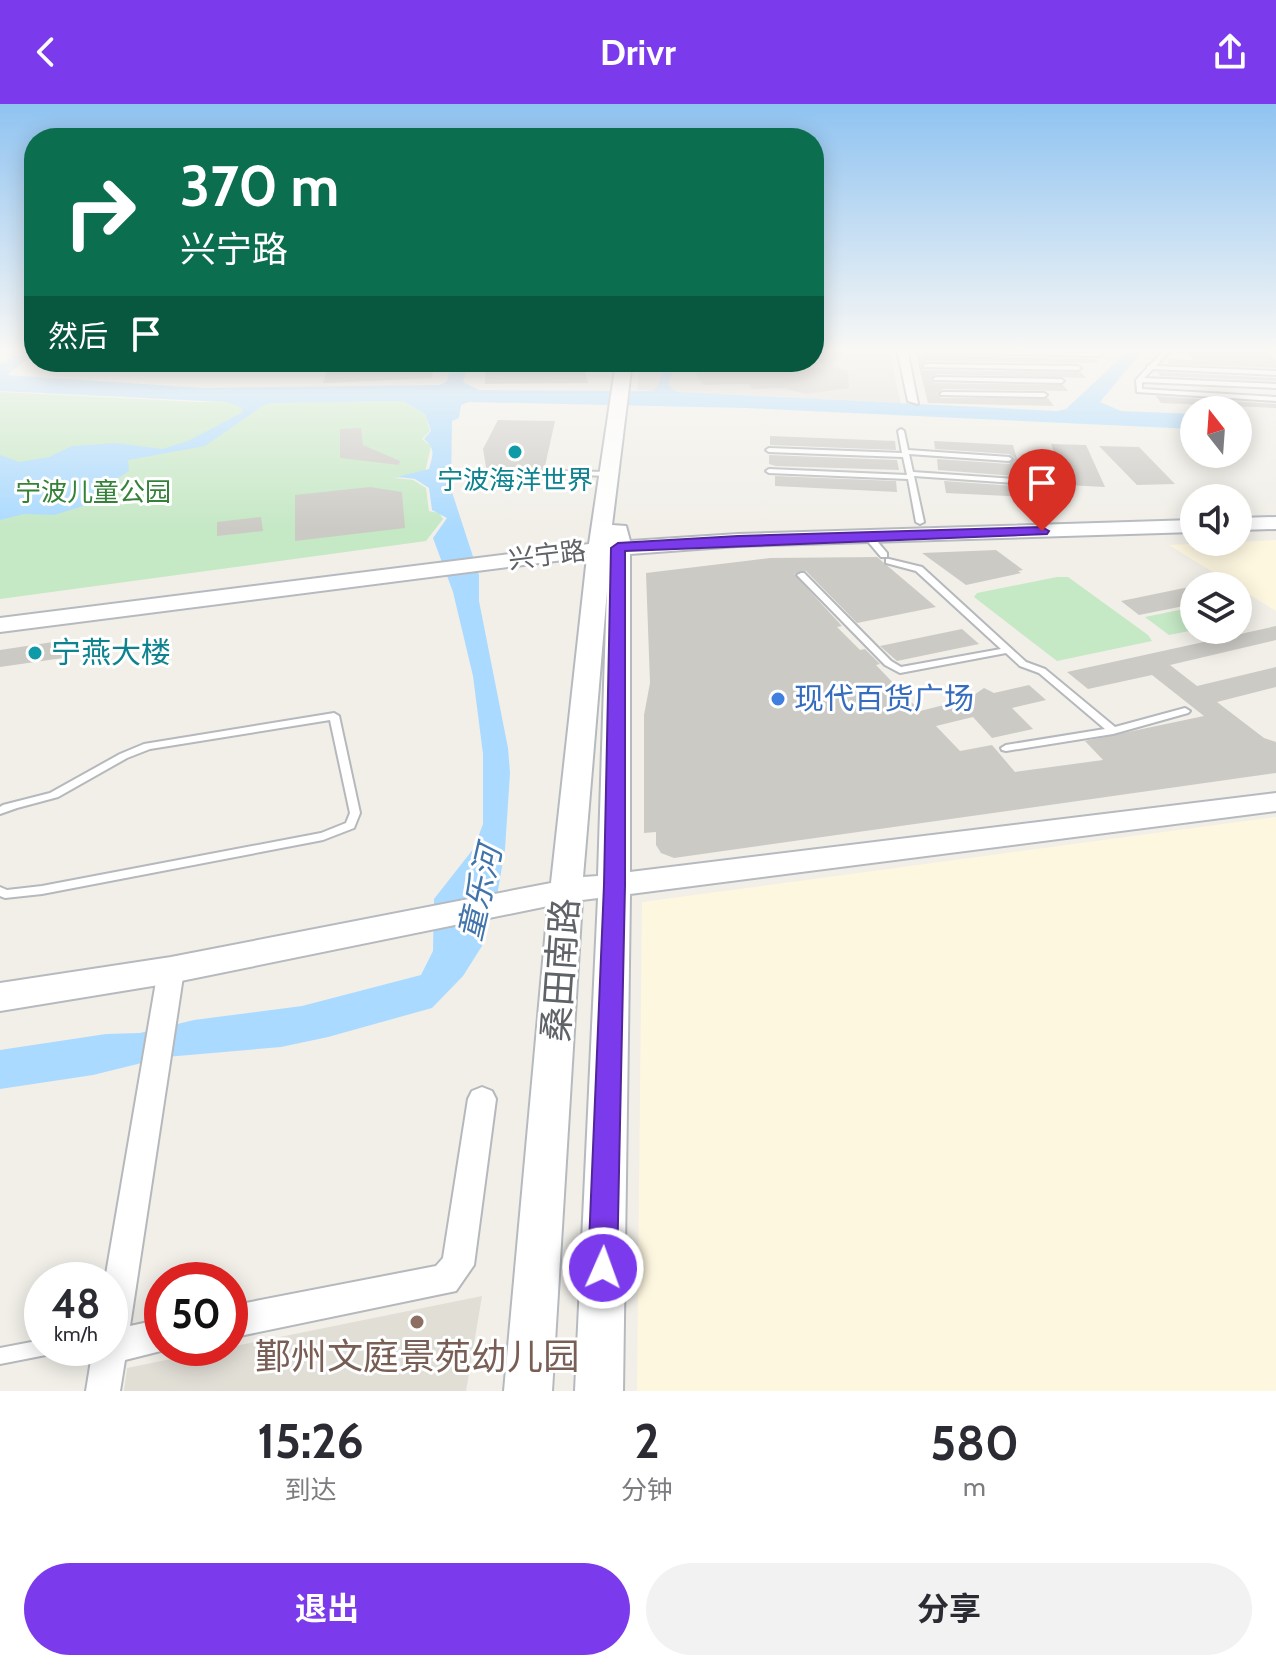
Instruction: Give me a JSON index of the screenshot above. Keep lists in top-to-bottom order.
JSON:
{
  "streets": {
    "main road": ["兴宁路", "桑田南路"]
  },
  "crossings": [
    ["兴宁路", "桑田南路"]
  ],
  "water": ["童乐河"],
  "parks": ["宁波儿童公园"],
  "places": [
    "宁波海洋世界",
    "宁燕大楼",
    "现代百货广场",
    "鄞州文庭景苑幼儿园"
  ],
  "north": "top",
  "page": {
    "header": "Drivr",
    "turn": ["370 m", "兴宁路"],
    "then": "然后",
    "speed": "48 km/h",
    "limit": "50",
    "eta": [
      "15:26",
      "到达",
      "2",
      "分钟",
      "580",
      "m"
    ],
    "buttons": ["退出", "分享"]
  }
}
